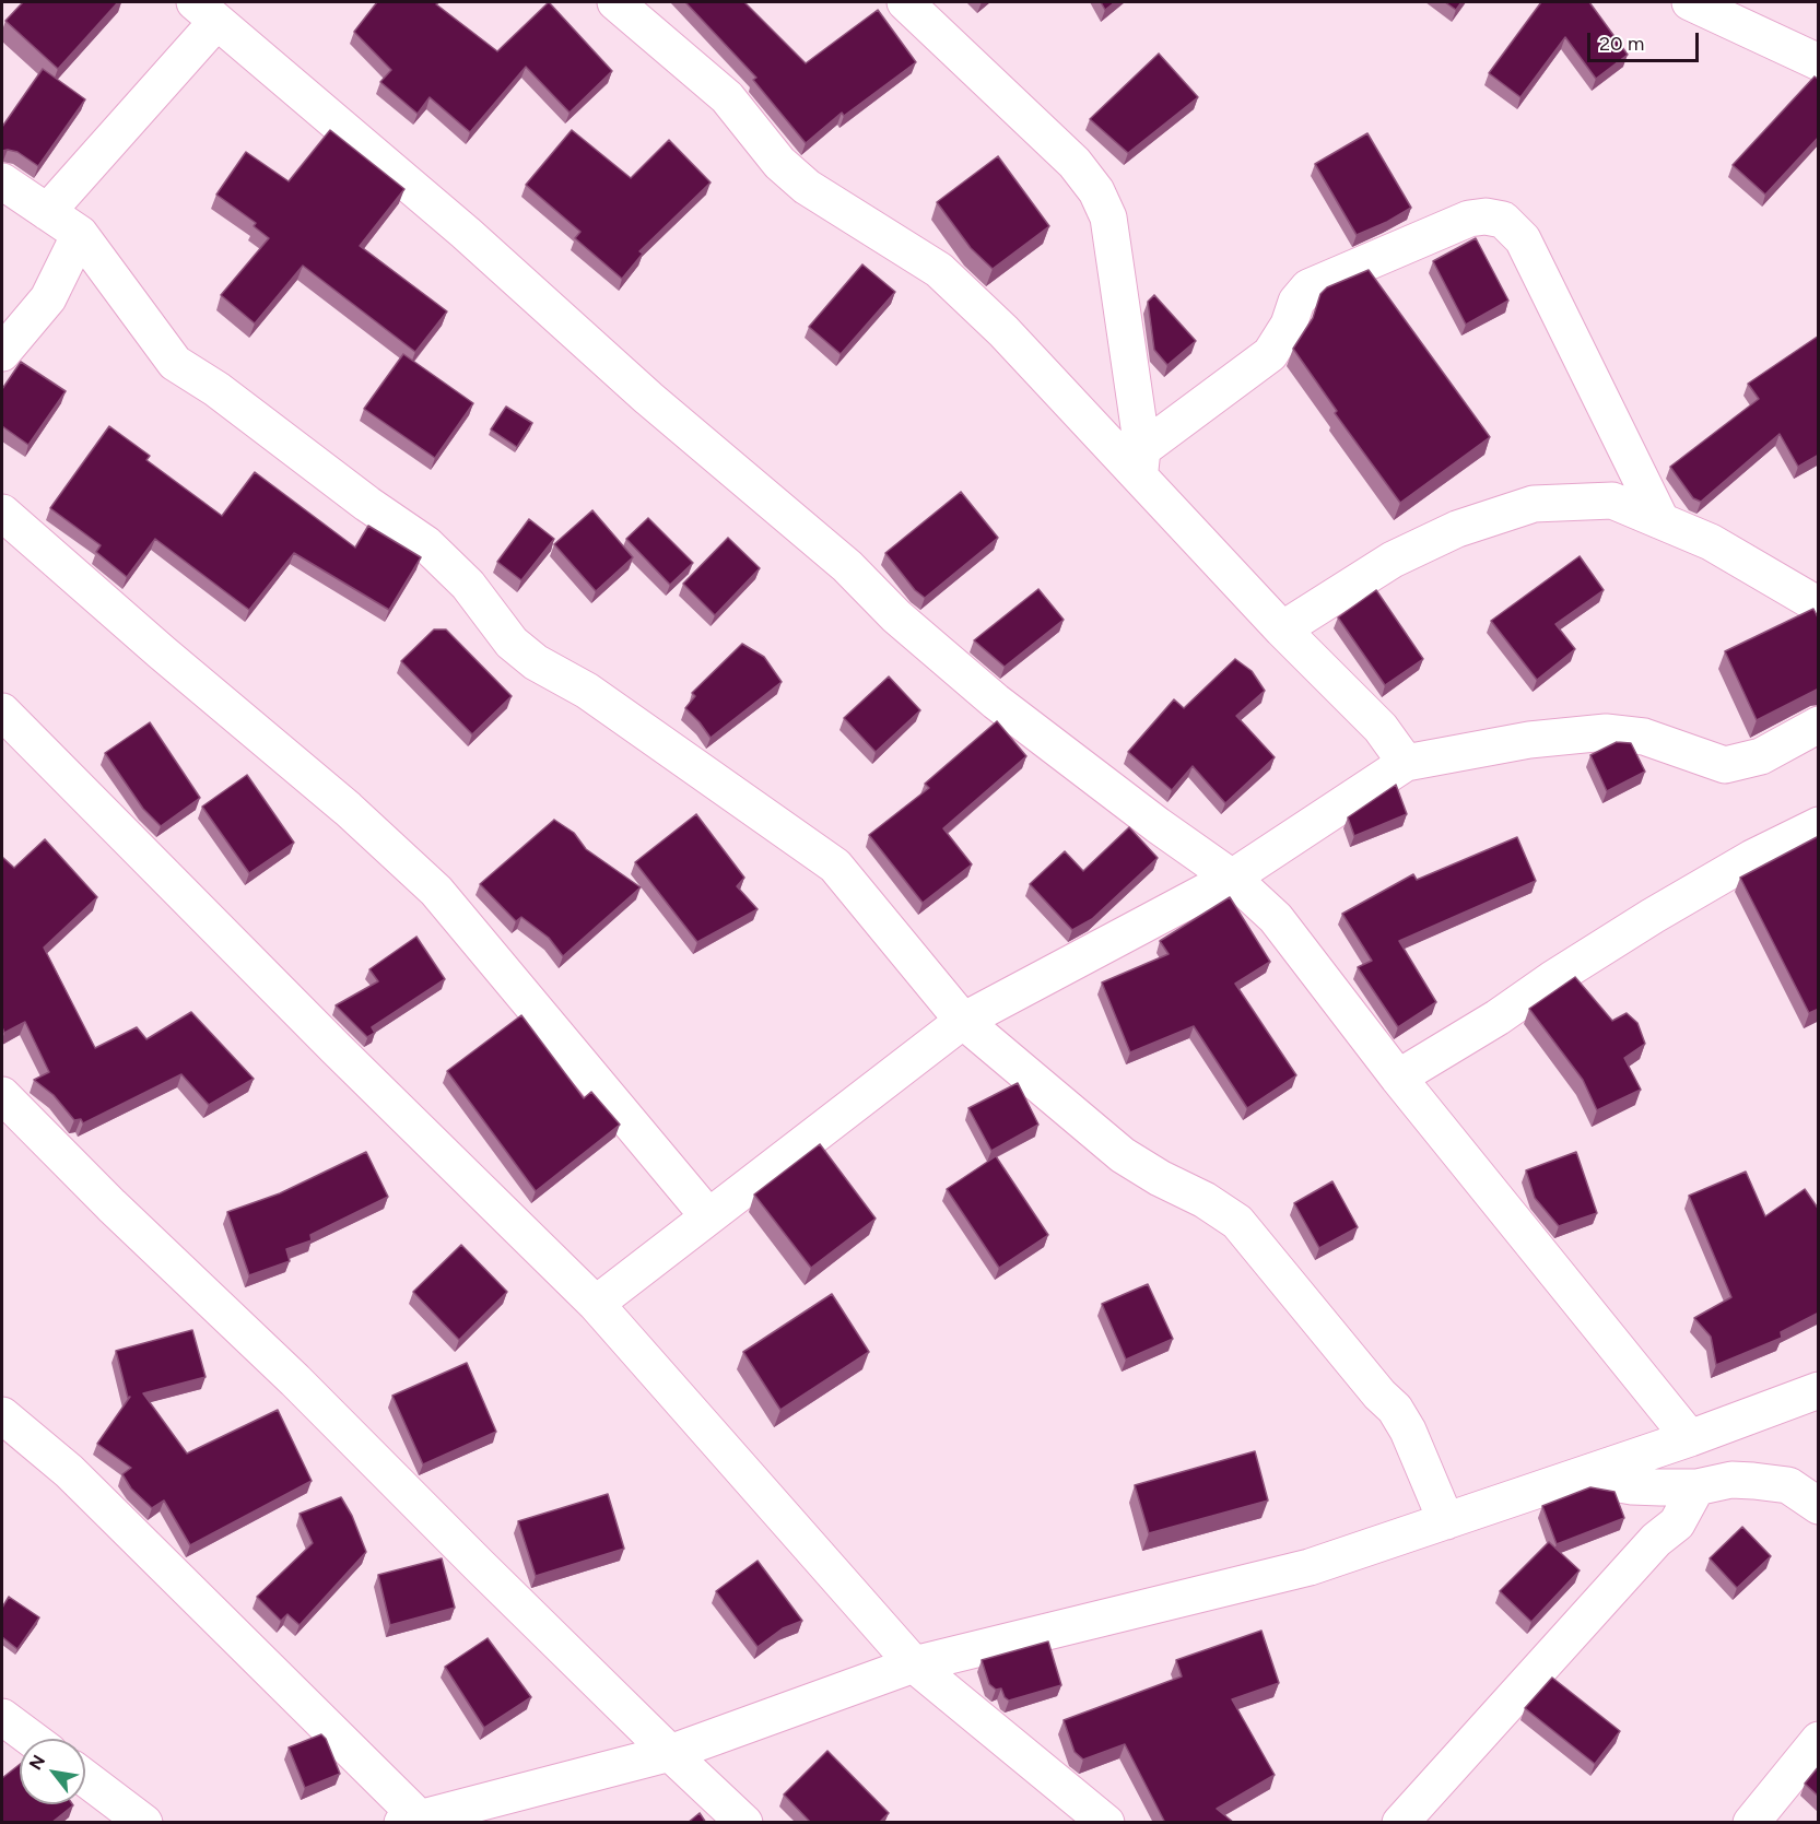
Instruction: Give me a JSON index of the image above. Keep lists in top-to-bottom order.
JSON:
{
  "scale_bar": "20 m",
  "north": "top left"
}
